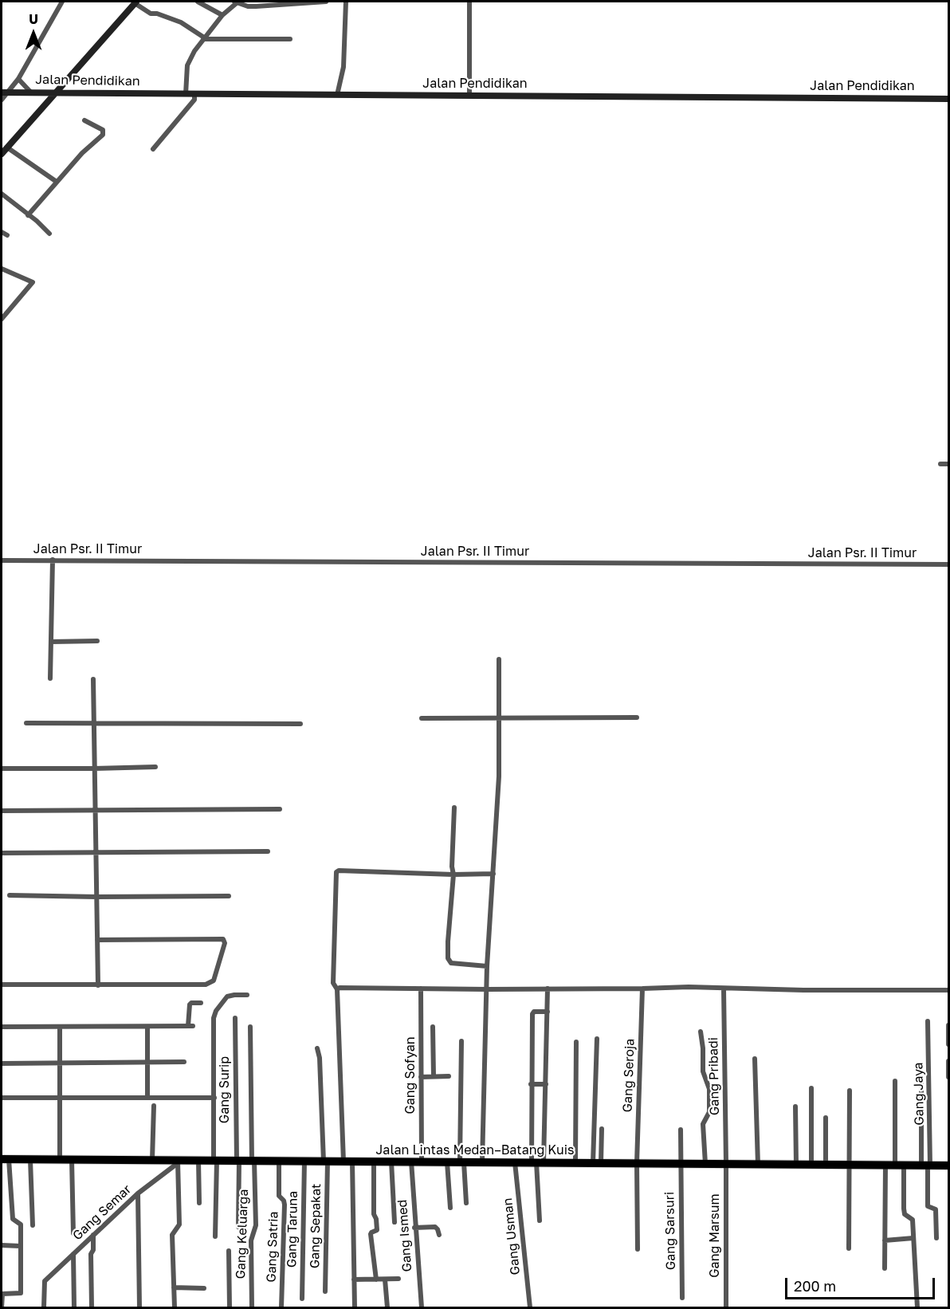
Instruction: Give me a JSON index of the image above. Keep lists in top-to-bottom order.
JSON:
{
  "streets": {
    "highway": ["Jalan Lintas Medan–Batang Kuis"],
    "main road": ["Jalan Pendidikan"],
    "street": [
      "Jalan Psr. II Timur",
      "Gang Sofyan",
      "Gang Seroja",
      "Gang Pribadi",
      "Gang Surip",
      "Gang Jaya",
      "Gang Semar",
      "Gang Sepakat",
      "Gang Taruna",
      "Gang Sarsuri",
      "Gang Keluarga",
      "Gang Ismed",
      "Gang Marsum",
      "Gang Usman",
      "Gang Satria"
    ]
  },
  "crossings": [
    ["Gang Sofyan", "Jalan Lintas Medan–Batang Kuis"],
    ["Gang Seroja", "Jalan Lintas Medan–Batang Kuis"],
    ["Gang Pribadi", "Jalan Lintas Medan–Batang Kuis"],
    ["Gang Pribadi", "Gang Marsum"],
    ["Gang Surip", "Jalan Lintas Medan–Batang Kuis"],
    ["Gang Jaya", "Jalan Lintas Medan–Batang Kuis"],
    ["Jalan Lintas Medan–Batang Kuis", "Gang Semar"],
    ["Jalan Lintas Medan–Batang Kuis", "Gang Sepakat"],
    ["Jalan Lintas Medan–Batang Kuis", "Gang Taruna"],
    ["Jalan Lintas Medan–Batang Kuis", "Gang Sarsuri"],
    ["Jalan Lintas Medan–Batang Kuis", "Gang Keluarga"],
    ["Jalan Lintas Medan–Batang Kuis", "Gang Ismed"],
    ["Jalan Lintas Medan–Batang Kuis", "Gang Marsum"],
    ["Jalan Lintas Medan–Batang Kuis", "Gang Usman"],
    ["Jalan Lintas Medan–Batang Kuis", "Gang Satria"]
  ],
  "scale_bar": "200 m",
  "north": "top"
}
